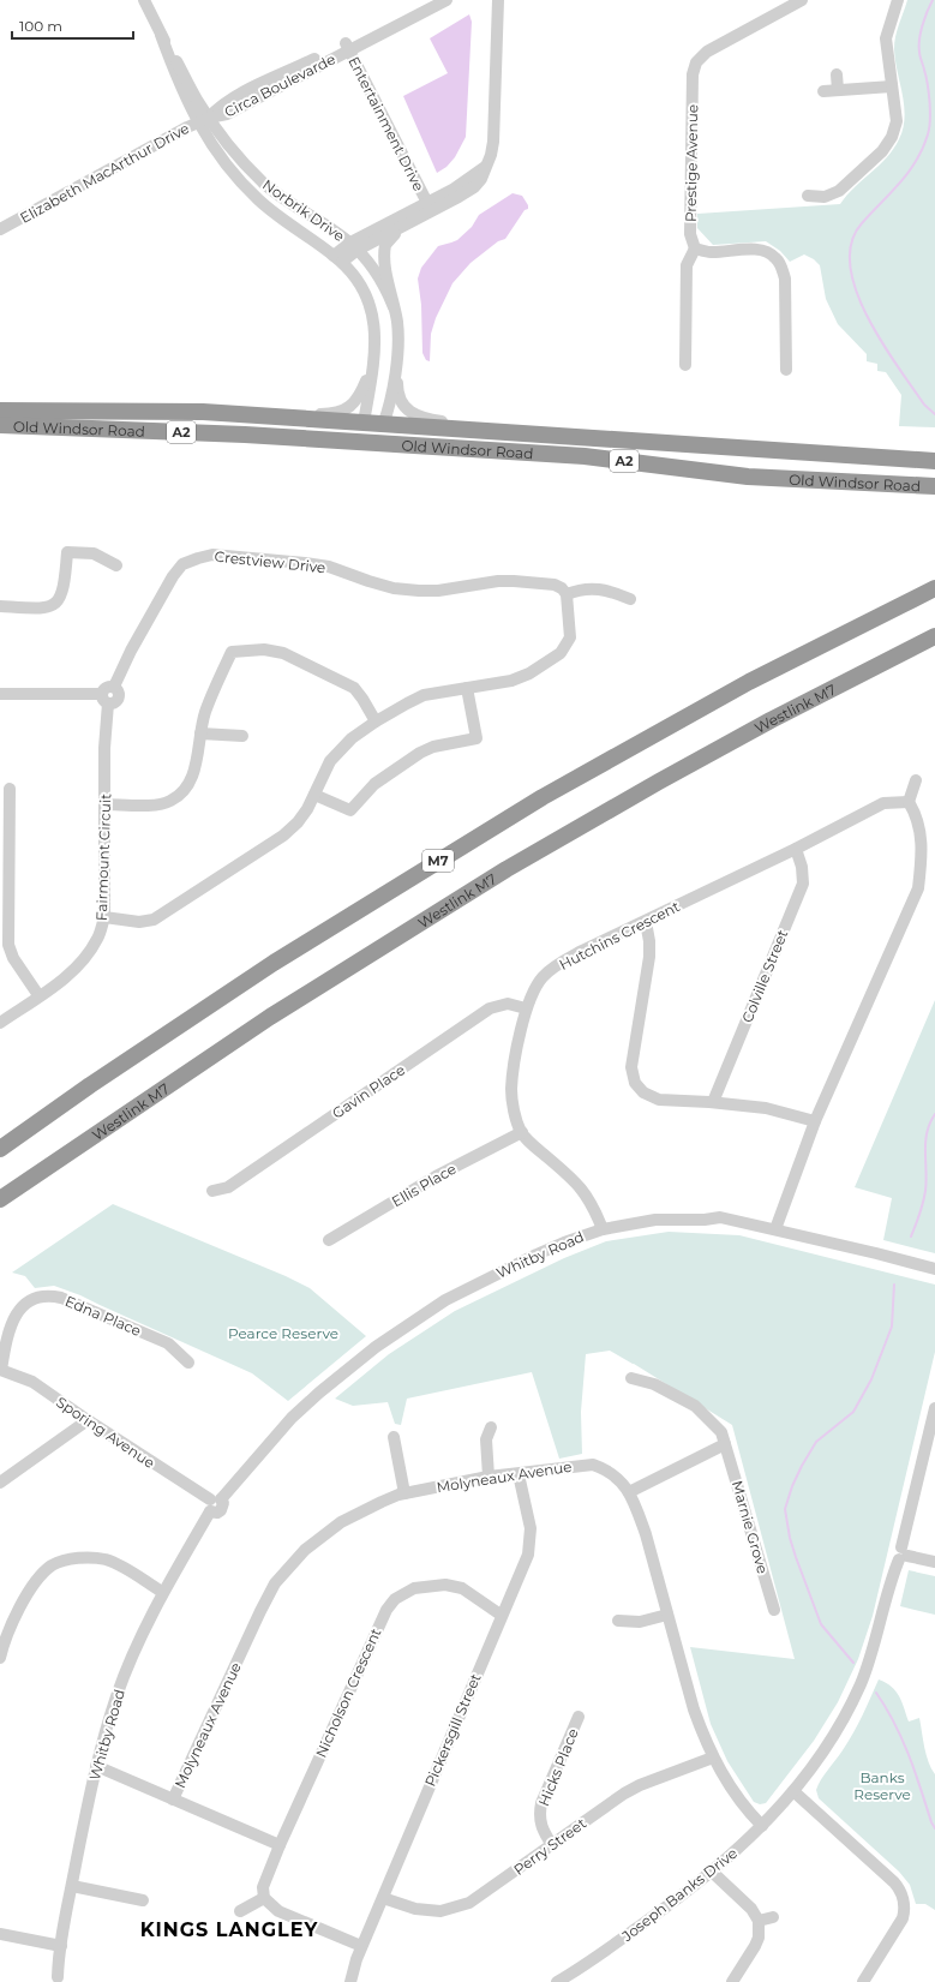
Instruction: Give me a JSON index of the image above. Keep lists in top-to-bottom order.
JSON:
{
  "streets": {
    "highway": [
      "Old Windsor Road",
      "A2",
      "Westlink M7",
      "M7"
    ],
    "street": [
      "Circa Boulevarde",
      "Entertainment Drive",
      "Prestige Avenue",
      "Elizabeth MacArthur Drive",
      "Norbrik Drive",
      "Crestview Drive",
      "Fairmount Circuit",
      "Hutchins Crescent",
      "Colville Street",
      "Gavin Place",
      "Ellis Place",
      "Whitby Road",
      "Edna Place",
      "Sporing Avenue",
      "Molyneaux Avenue",
      "Marnie Grove",
      "Nicholson Crescent",
      "Pickersgill Street",
      "Hicks Place",
      "Perry Street",
      "Joseph Banks Drive"
    ]
  },
  "crossings": [
    ["Circa Boulevarde", "Entertainment Drive"],
    ["Circa Boulevarde", "Elizabeth MacArthur Drive"],
    ["Circa Boulevarde", "Norbrik Drive"],
    ["Entertainment Drive", "Norbrik Drive"],
    ["Elizabeth MacArthur Drive", "Norbrik Drive"],
    ["Norbrik Drive", "Old Windsor Road"],
    ["Crestview Drive", "Fairmount Circuit"],
    ["Hutchins Crescent", "Colville Street"],
    ["Hutchins Crescent", "Gavin Place"],
    ["Hutchins Crescent", "Ellis Place"],
    ["Hutchins Crescent", "Whitby Road"],
    ["Whitby Road", "Sporing Avenue"],
    ["Edna Place", "Sporing Avenue"],
    ["Molyneaux Avenue", "Pickersgill Street"],
    ["Molyneaux Avenue", "Perry Street"],
    ["Molyneaux Avenue", "Joseph Banks Drive"],
    ["Nicholson Crescent", "Pickersgill Street"],
    ["Pickersgill Street", "Perry Street"],
    ["Hicks Place", "Perry Street"]
  ],
  "districts": ["KINGS LANGLEY"],
  "parks": ["Pearce Reserve", "Banks Reserve"],
  "scale_bar": "100 m"
}
